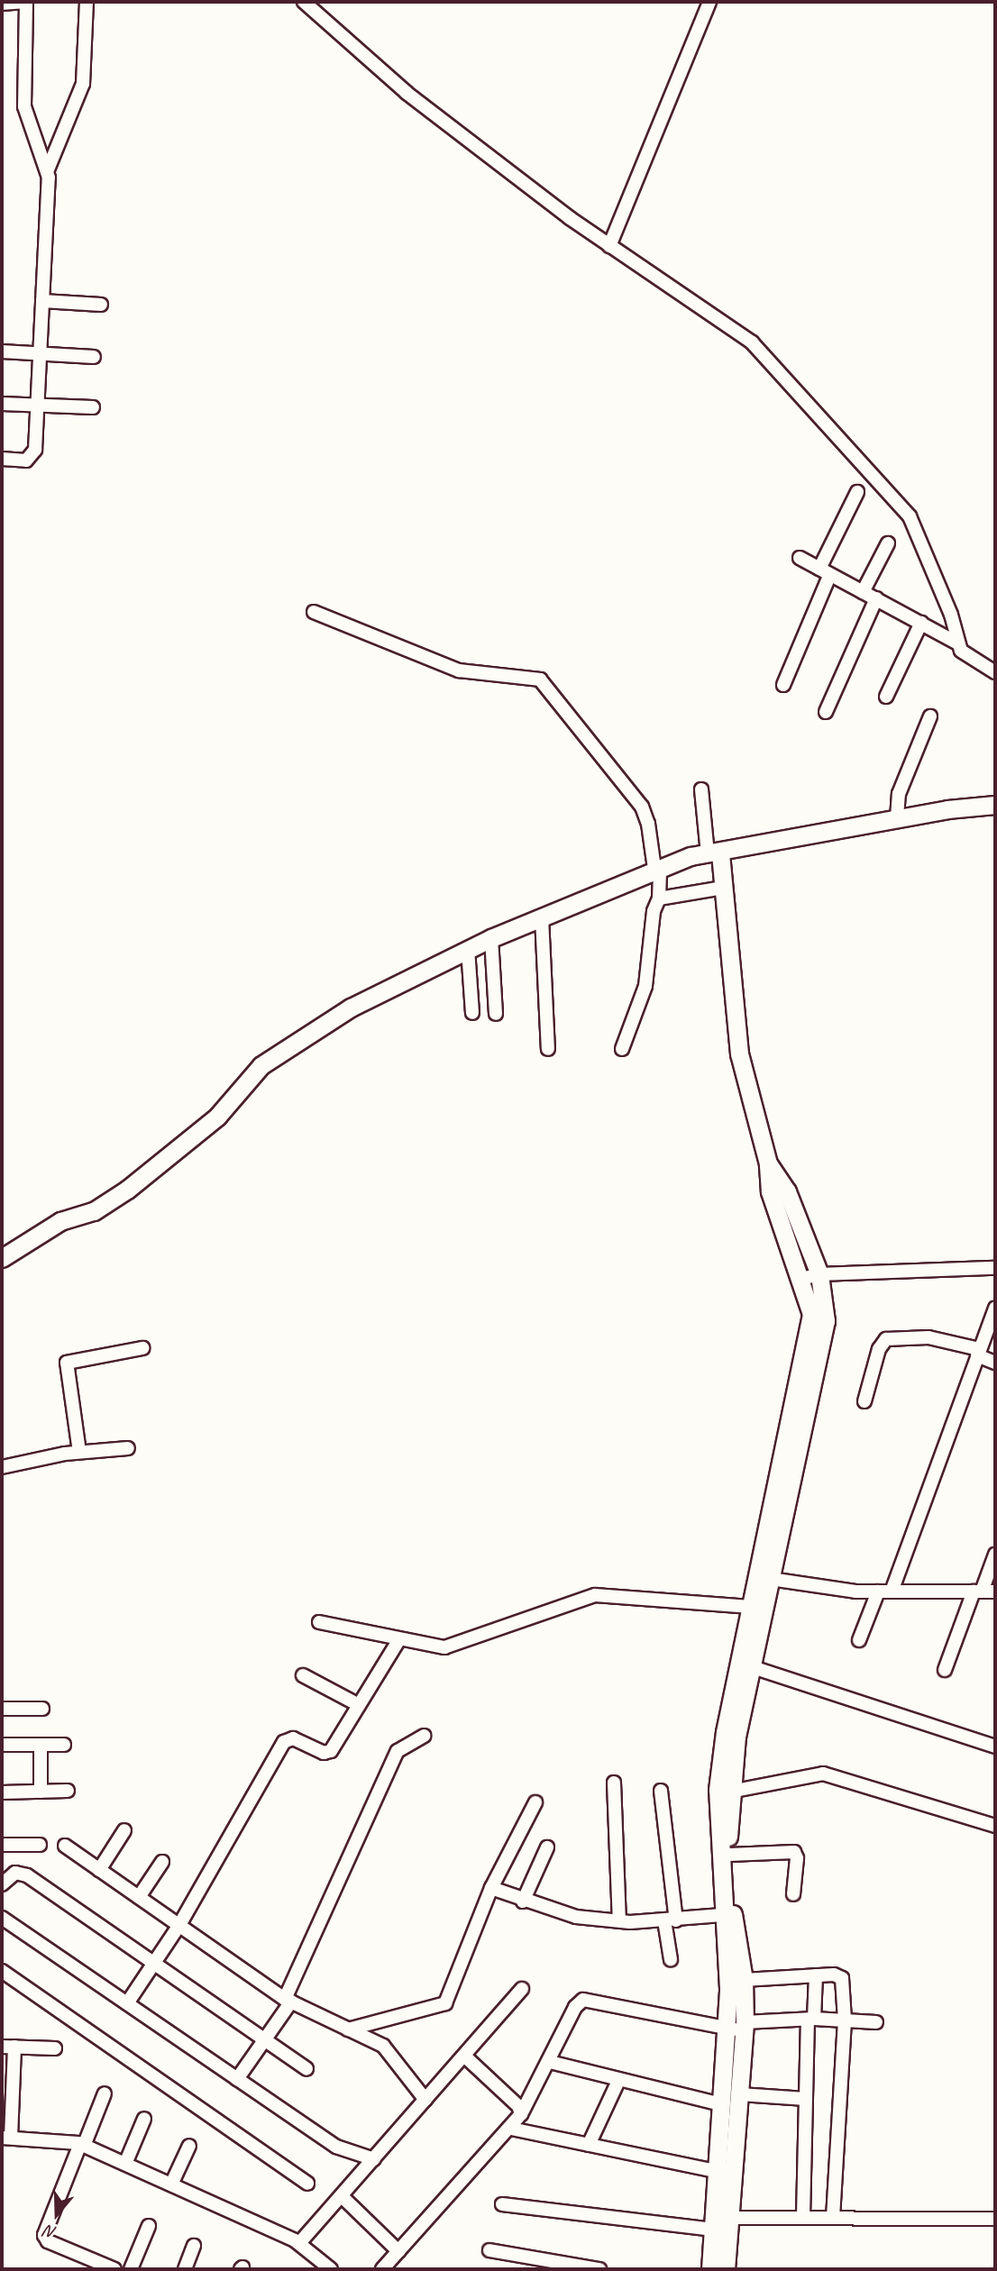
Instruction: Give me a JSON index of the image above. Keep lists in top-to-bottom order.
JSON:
{
  "north": "bottom"
}
